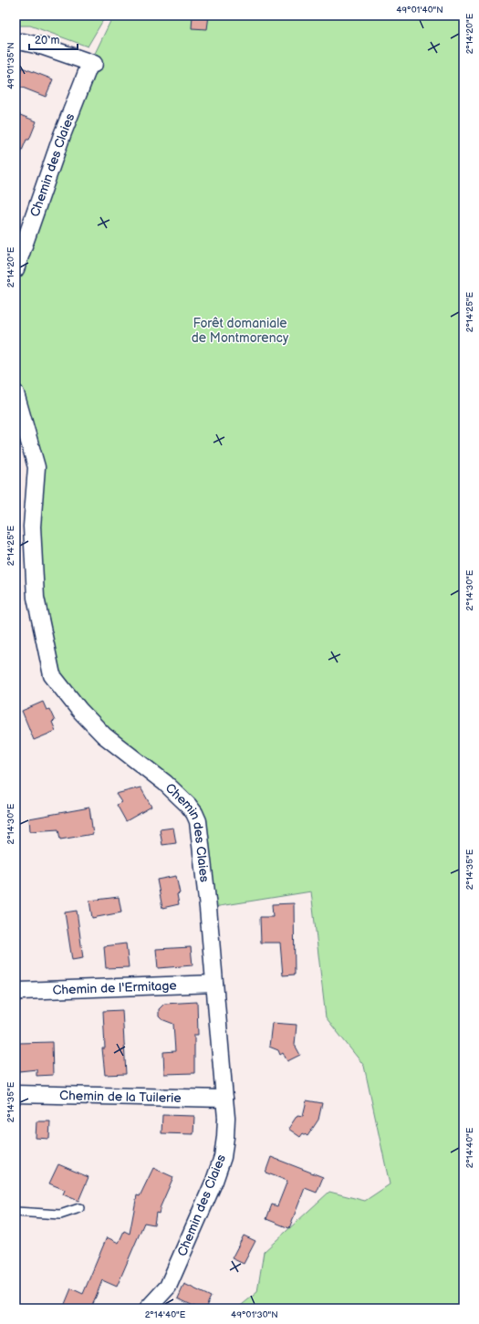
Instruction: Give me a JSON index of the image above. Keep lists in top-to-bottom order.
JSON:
{
  "streets": {
    "street": ["Chemin des Claies", "Chemin de l'Ermitage", "Chemin de la Tuilerie"]
  },
  "crossings": [
    ["Chemin des Claies", "Chemin de l'Ermitage"],
    ["Chemin des Claies", "Chemin de la Tuilerie"]
  ],
  "parks": ["Forêt domaniale de Montmorency"],
  "scale_bar": "20 m",
  "coordinates": [
    "49°01'40\"N",
    "2°14'20\"E",
    "49°01'35\"N",
    "2°14'25\"E",
    "2°14'30\"E",
    "2°14'35\"E",
    "2°14'40\"E",
    "49°01'30\"N"
  ]
}
